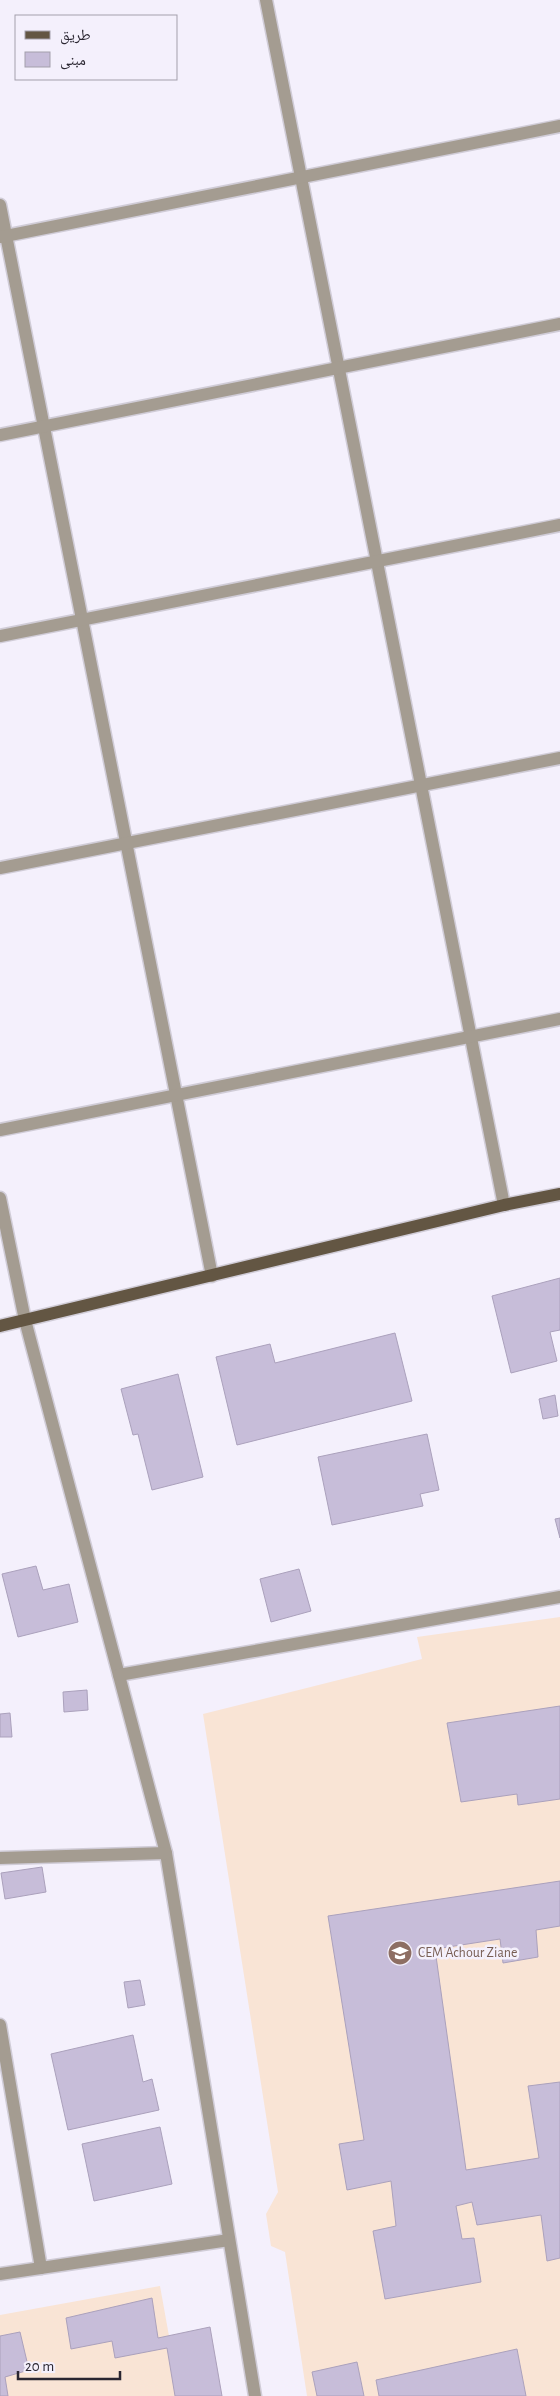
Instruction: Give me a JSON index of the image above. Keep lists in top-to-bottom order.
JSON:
{
  "places": {
    "school or university": ["CEM Achour Ziane"]
  },
  "legend": ["طريق", "مبنى"],
  "scale_bar": "20 m"
}
